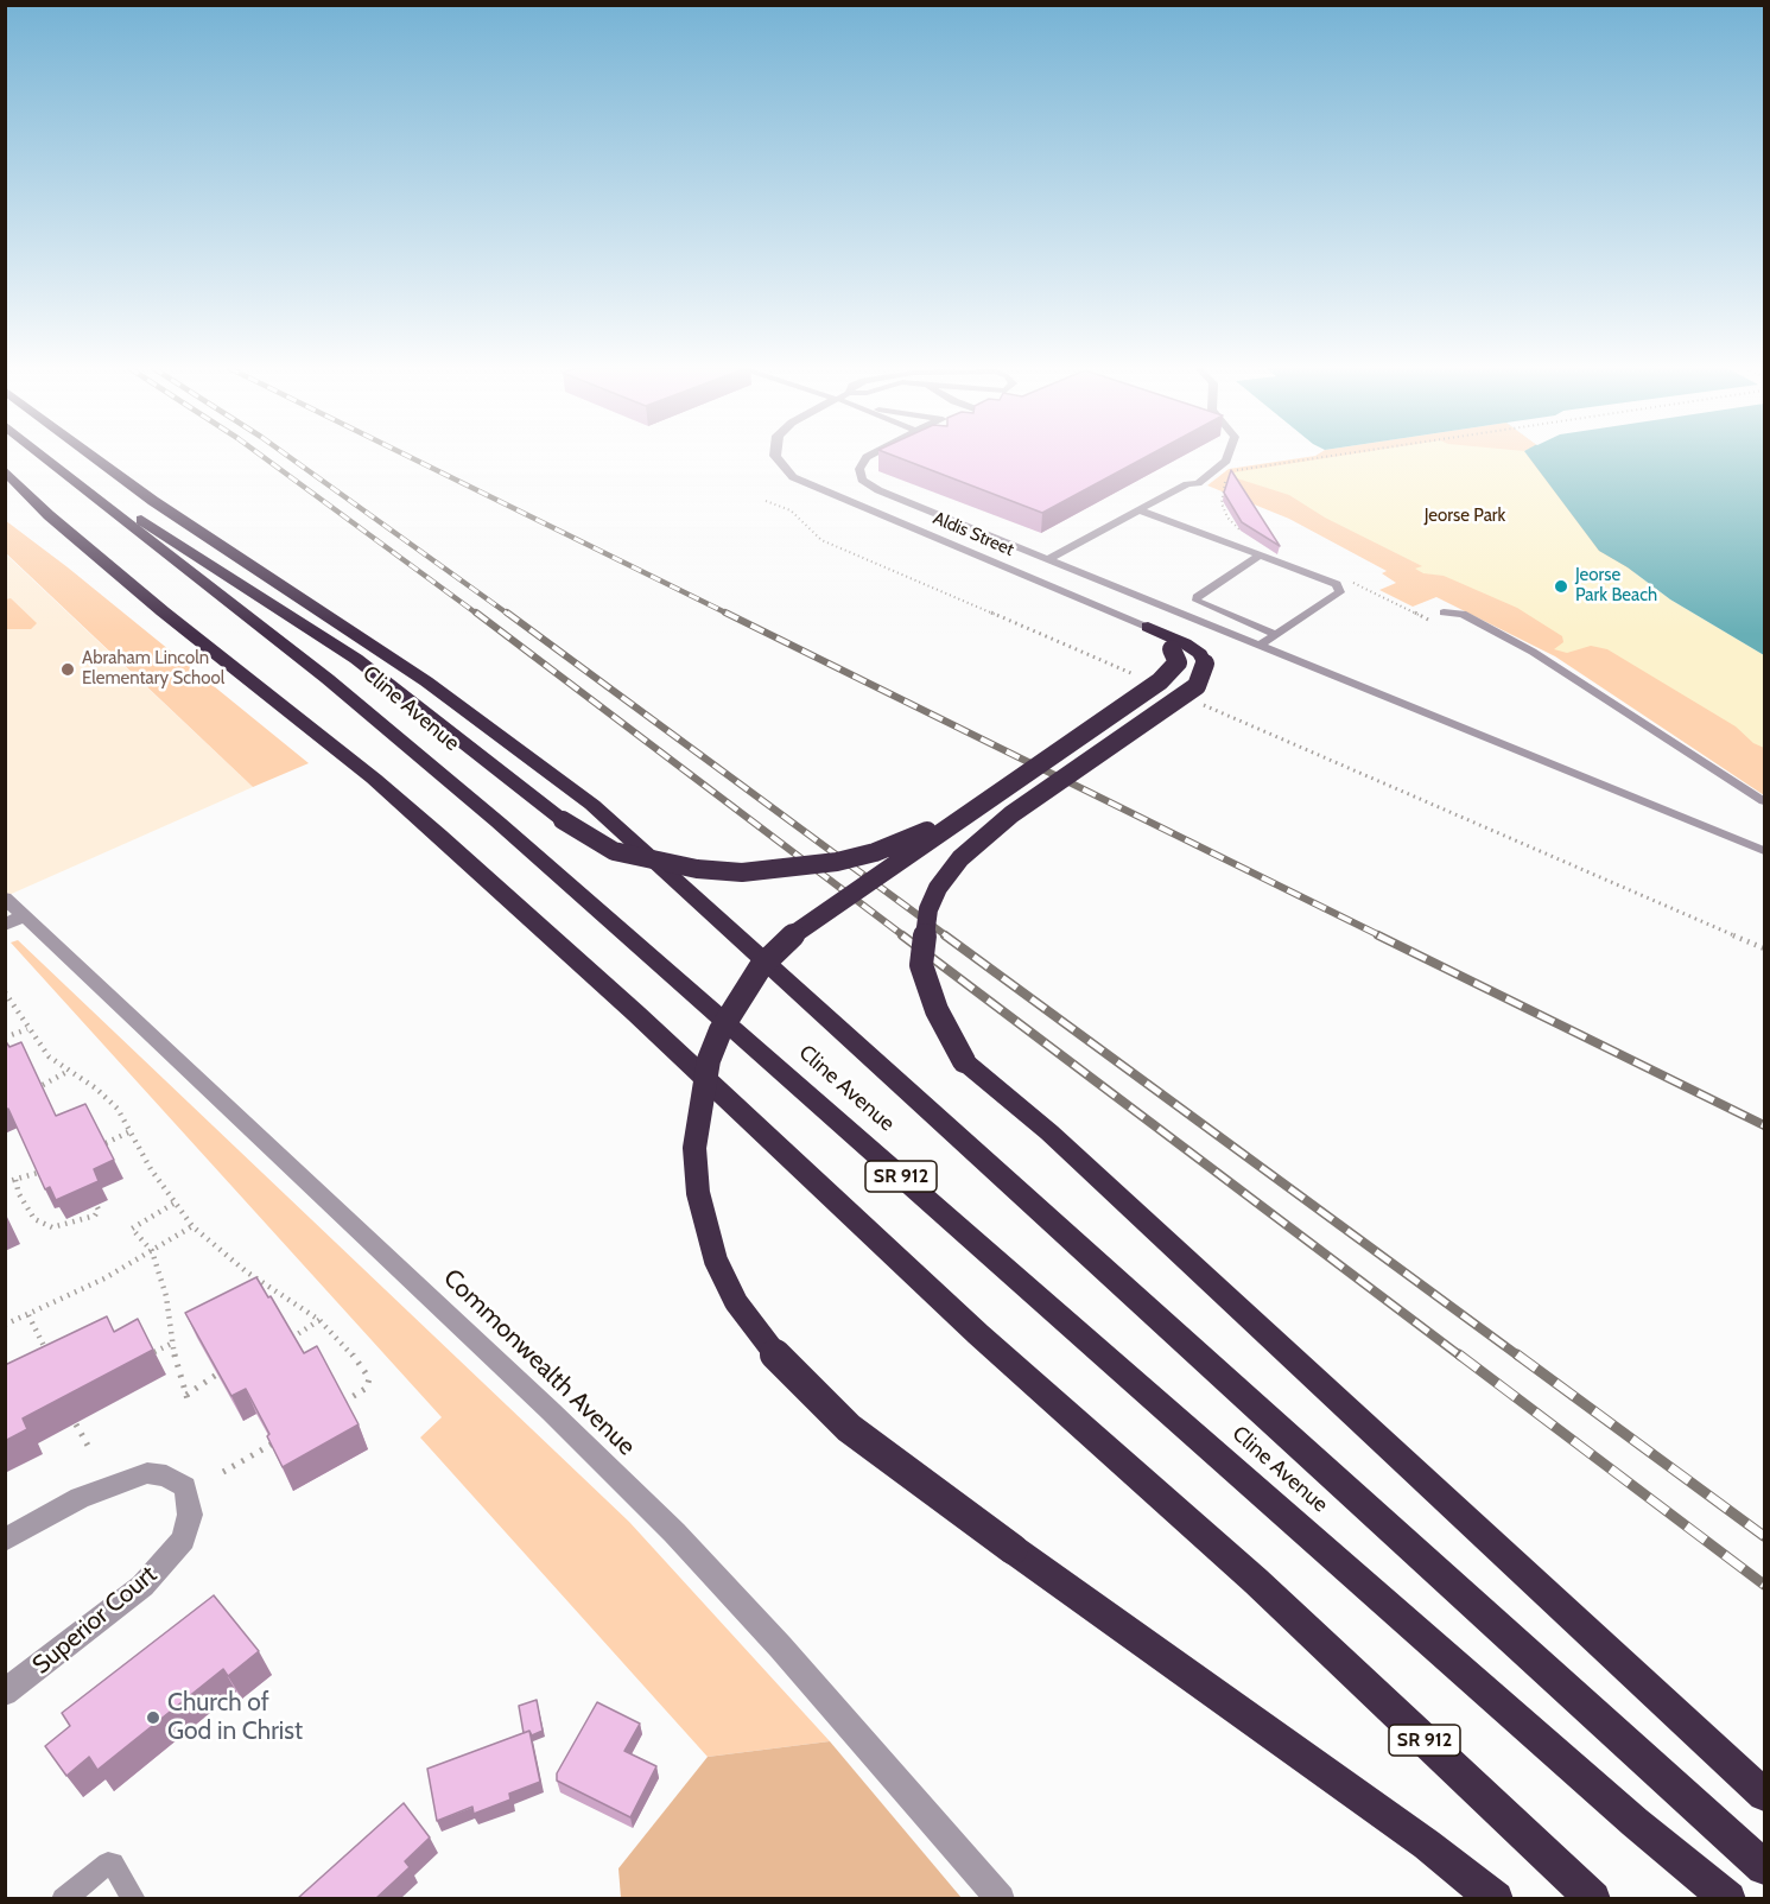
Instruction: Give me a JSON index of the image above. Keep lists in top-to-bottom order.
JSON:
{
  "streets": {
    "highway": ["Cline Avenue", "SR 912"],
    "street": ["Aldis Street", "Commonwealth Avenue", "Superior Court"]
  },
  "parks": ["Jeorse Park"],
  "places": ["Jeorse Park Beach", "Abraham Lincoln Elementary School", "Church of God in Christ"]
}
